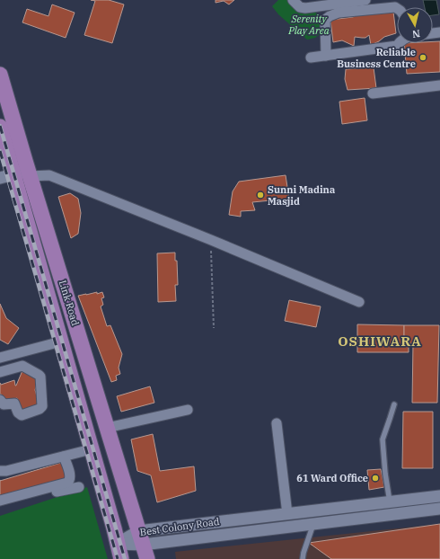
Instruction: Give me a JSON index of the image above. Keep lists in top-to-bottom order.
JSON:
{
  "streets": {
    "main road": ["Link Road"],
    "street": ["Best Colony Road"]
  },
  "crossings": [
    ["Link Road", "Best Colony Road"]
  ],
  "districts": ["OSHIWARA"],
  "parks": ["Serenity Play Area"],
  "places": ["Reliable Business Centre", "Sunni Madina Masjid", "61 Ward Office"],
  "north": "bottom"
}
